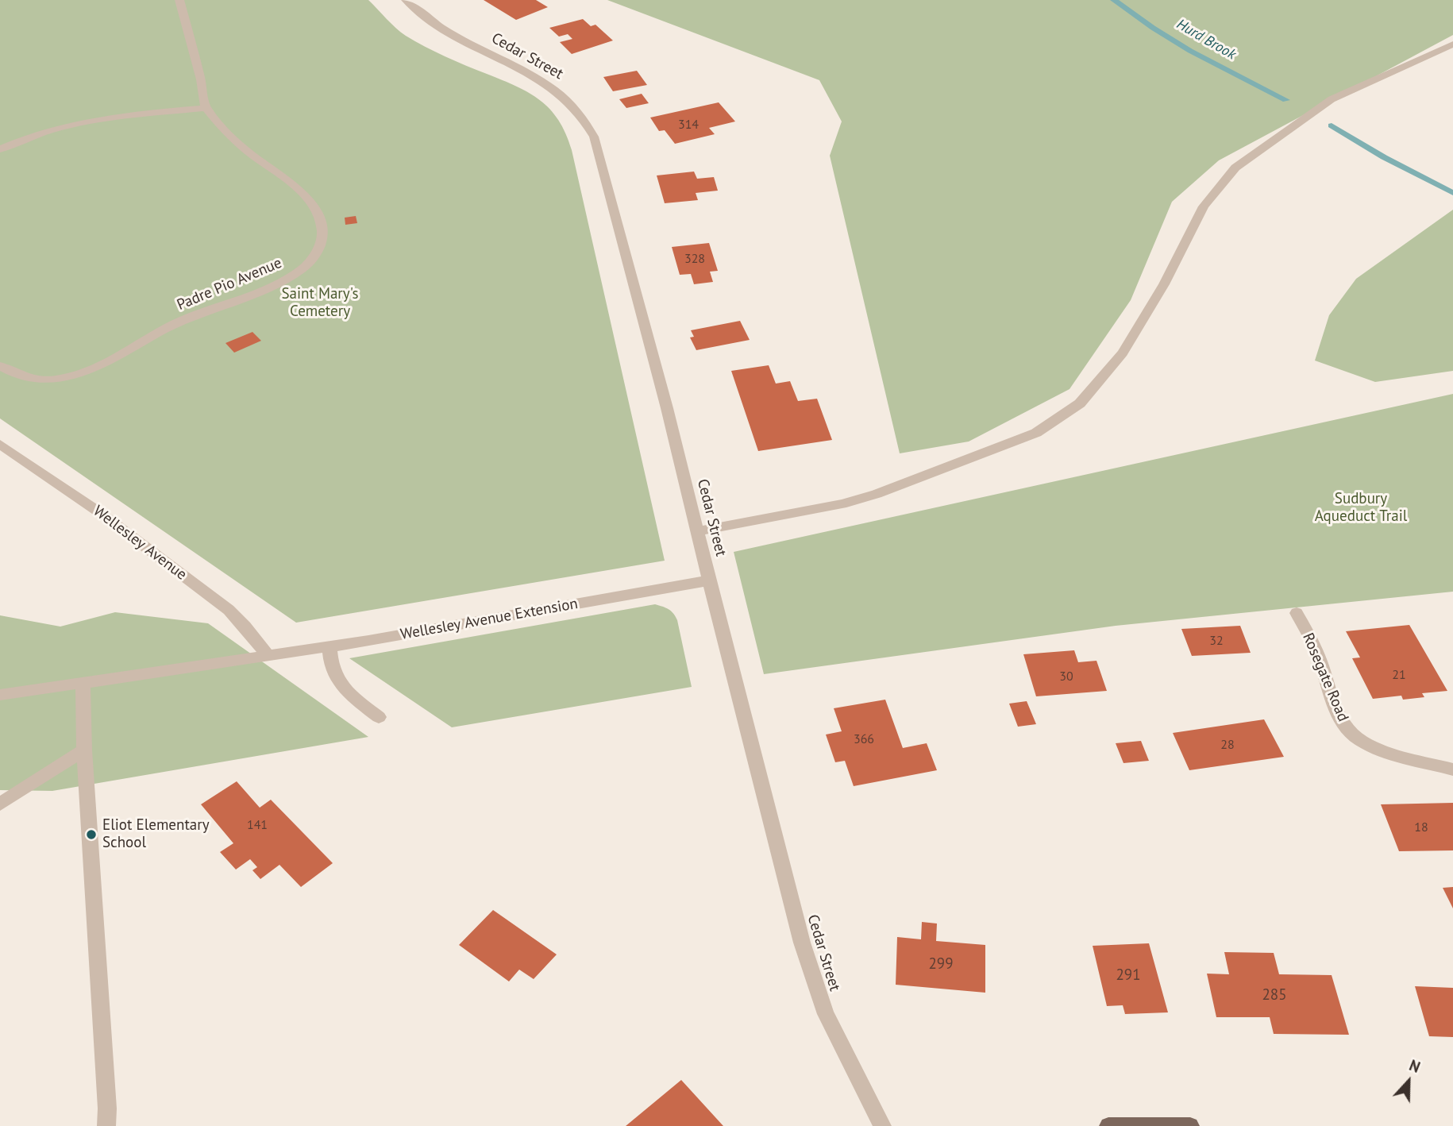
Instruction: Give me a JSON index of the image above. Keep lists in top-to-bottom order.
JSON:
{
  "streets": {
    "street": [
      "Cedar Street",
      "Padre Pio Avenue",
      "Wellesley Avenue",
      "Wellesley Avenue Extension",
      "Rosegate Road"
    ]
  },
  "crossings": [
    ["Cedar Street", "Wellesley Avenue Extension"],
    ["Wellesley Avenue", "Wellesley Avenue Extension"]
  ],
  "water": ["Hurd Brook"],
  "parks": ["Saint Mary's Cemetery", "Sudbury Aqueduct Trail"],
  "places": ["Eliot Elementary School"],
  "house_numbers": [
    "314",
    "328",
    "32",
    "21",
    "30",
    "366",
    "28",
    "141",
    "18",
    "299",
    "291",
    "285"
  ],
  "north": "top"
}
